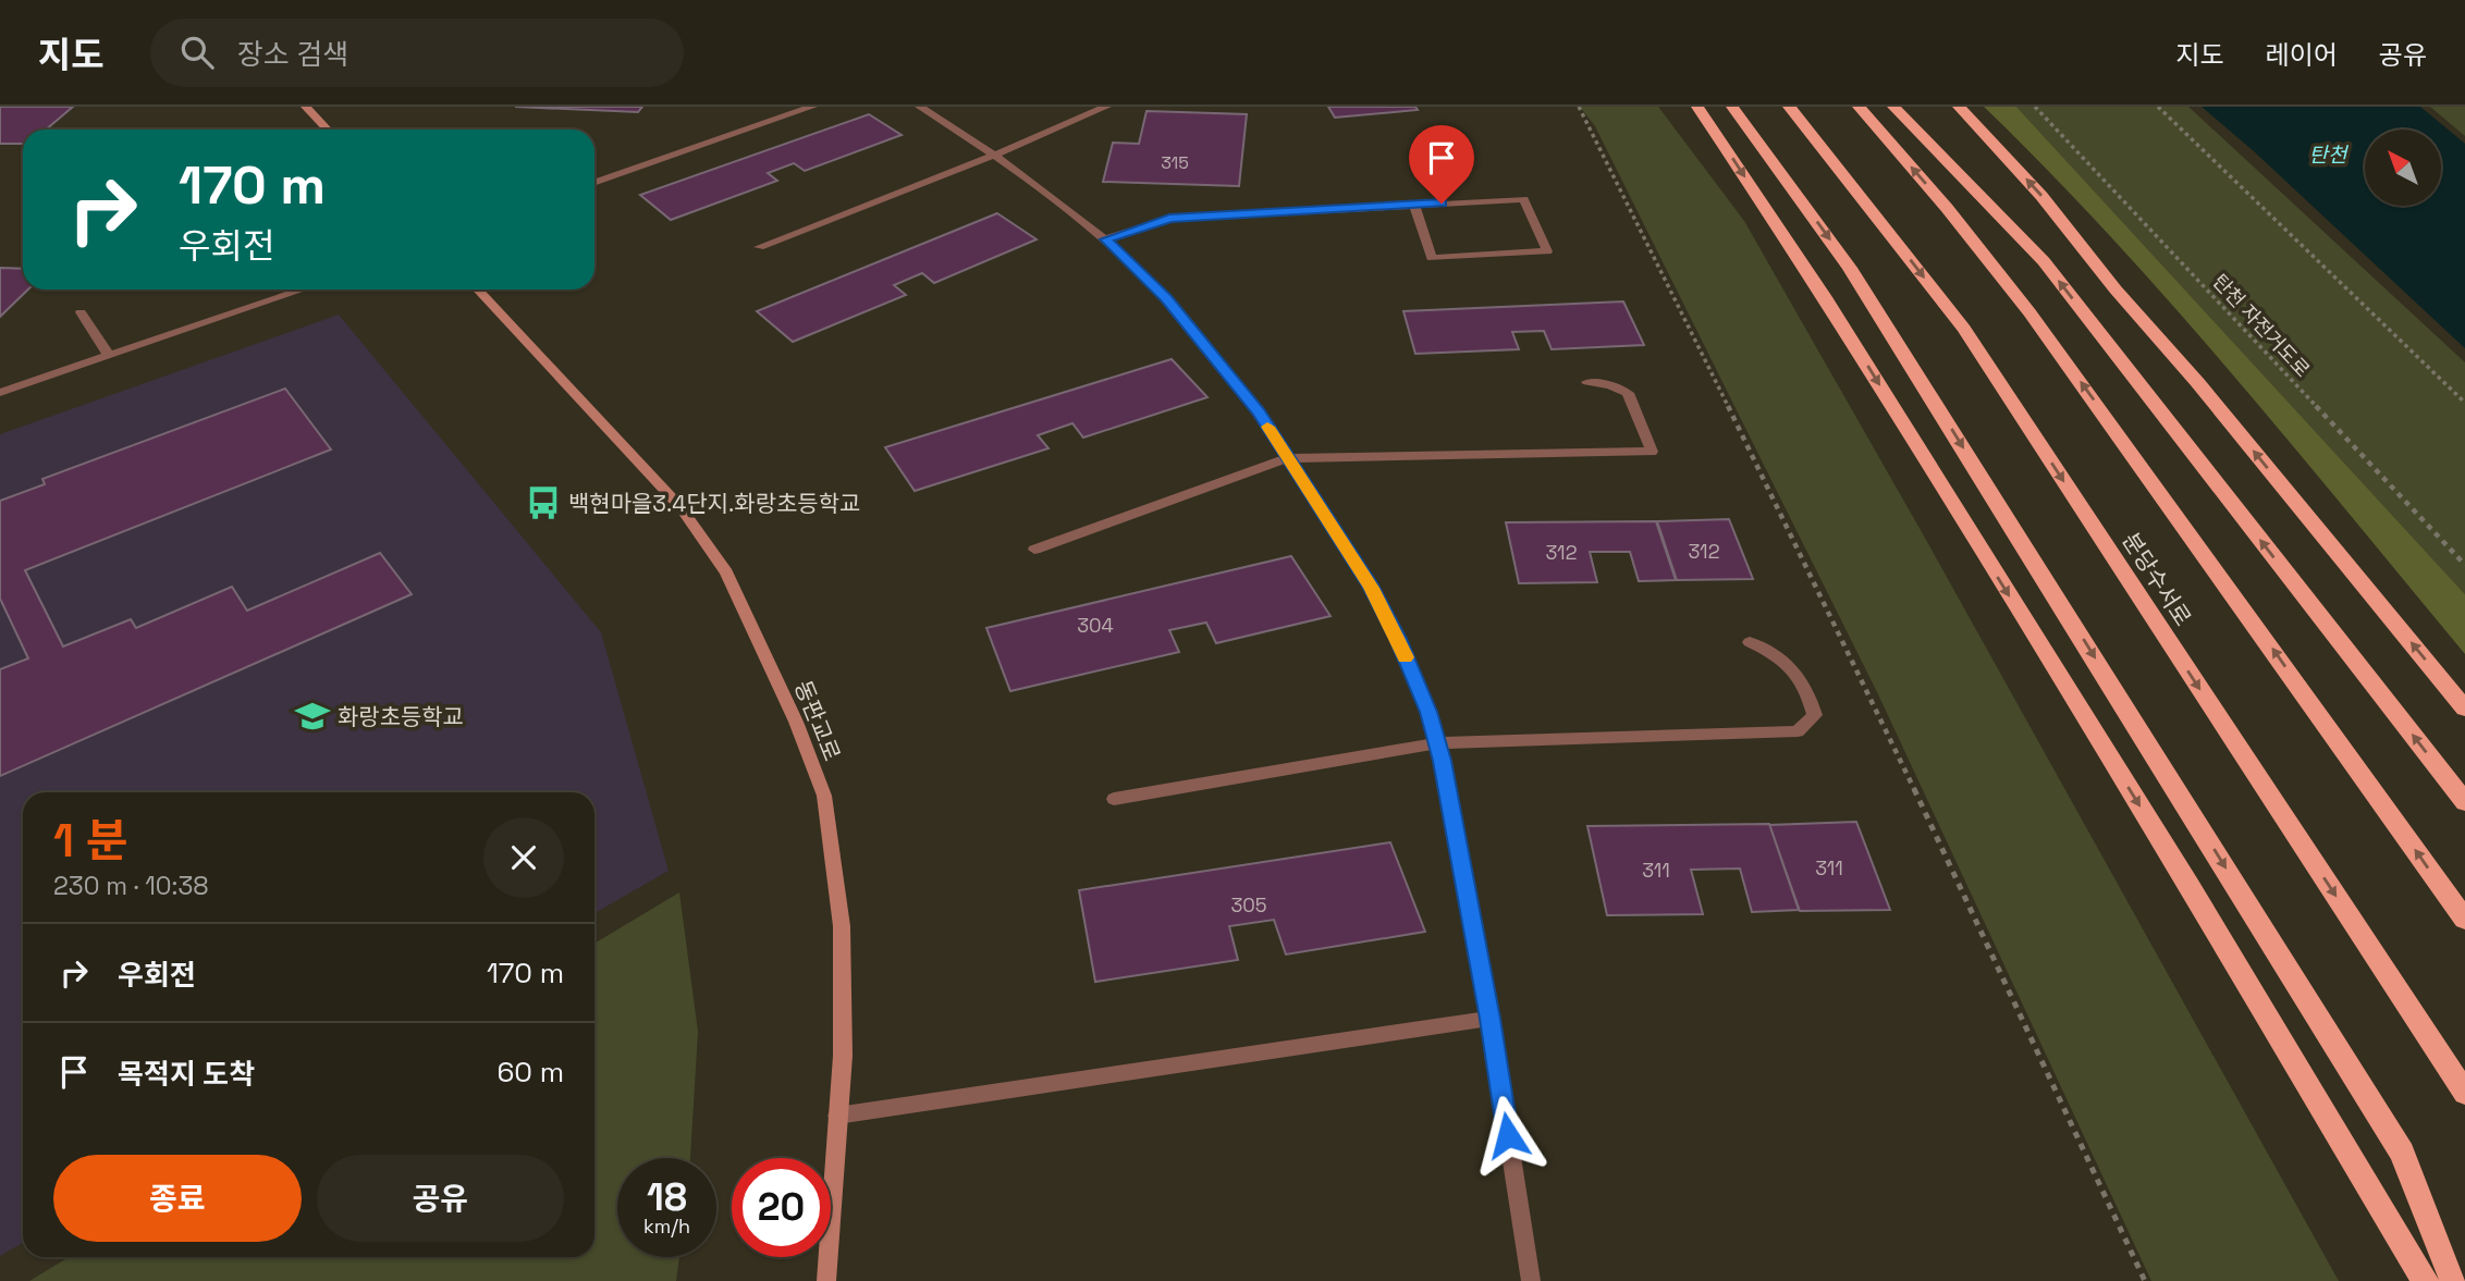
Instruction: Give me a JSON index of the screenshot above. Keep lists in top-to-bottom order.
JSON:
{
  "streets": {
    "highway": ["분당수서로"],
    "main road": ["동판교로"],
    "path": ["탄천 자전거도로"]
  },
  "water": ["탄천"],
  "places": {
    "bus stop": ["백현마을3.4단지.화랑초등학교"],
    "school or university": ["화랑초등학교"]
  },
  "house_numbers": [
    "315",
    "312",
    "312",
    "304",
    "311",
    "311",
    "305"
  ],
  "north": "top left",
  "page": {
    "header": "지도",
    "search": "장소 검색",
    "nav": ["지도", "레이어", "공유"],
    "turn": ["170 m", "우회전"],
    "heading": ["1 분", "230 m · 10:38"],
    "list": [
      {
        "name": "우회전",
        "value": "170 m"
      },
      {
        "name": "목적지 도착",
        "value": "60 m"
      }
    ],
    "buttons": ["종료", "공유"],
    "speed": "18 km/h",
    "limit": "20"
  }
}
